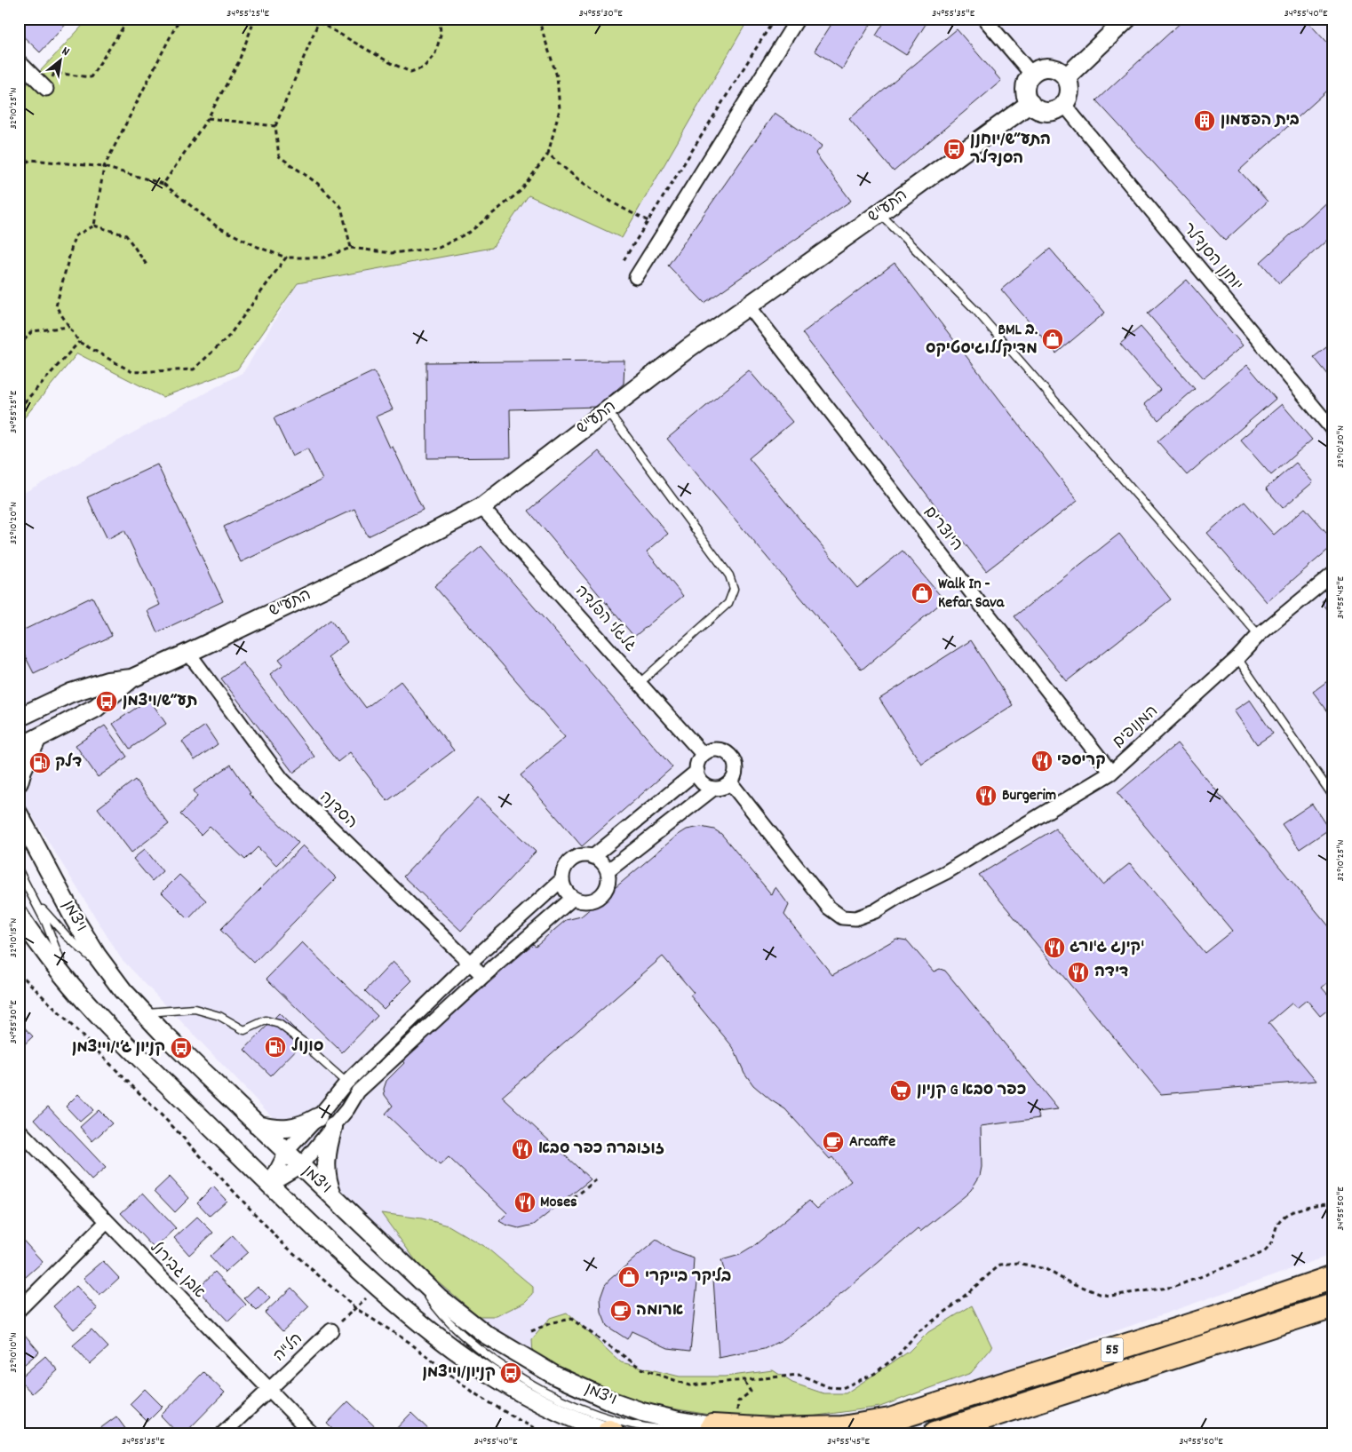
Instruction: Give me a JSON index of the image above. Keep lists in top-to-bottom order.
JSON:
{
  "streets": {
    "highway": ["55"],
    "main road": ["התע\"ש", "ויצמן"],
    "street": [
      "יוחנן הסנדלר",
      "היוצרים",
      "גלגלי הפלדה",
      "המנופים",
      "הסדנה",
      "אבן גבירול",
      "הל\"ה"
    ]
  },
  "crossings": [
    ["התע\"ש", "יוחנן הסנדלר"],
    ["התע\"ש", "היוצרים"],
    ["התע\"ש", "גלגלי הפלדה"],
    ["התע\"ש", "הסדנה"],
    ["היוצרים", "המנופים"],
    ["גלגלי הפלדה", "המנופים"],
    ["ויצמן", "55"],
    ["אבן גבירול", "הל\"ה"]
  ],
  "places": {
    "building": ["בית הפעמון"],
    "bus stop": [
      "התע״ש/יוחנן הסנדלר",
      "תע״ש/ויצמן",
      "קניון ג׳י/וייצמן",
      "קניון/וייצמן"
    ],
    "shop": ["BML ב. מדיקללוגיסטיקס", "Walk In - Kefar Sava", "בליקר בייקרי"],
    "restaurant": [
      "קריספי",
      "Burgerim",
      "קינג ג'ורג'",
      "דידה",
      "זוזוברה כפר סבא",
      "Moses"
    ],
    "fuel station": ["דלק", "סונול"],
    "supermarket": ["קניון G כפר סבא"],
    "cafe": ["Arcaffe", "ארומה"]
  },
  "north": "top right",
  "coordinates": [
    "34°55'25\"E",
    "34°55'30\"E",
    "34°55'35\"E",
    "34°55'40\"E",
    "32°10'25\"N",
    "32°10'30\"N",
    "32°10'20\"N",
    "34°55'45\"E",
    "32°10'15\"N",
    "34°55'50\"E",
    "32°10'10\"N"
  ]
}
